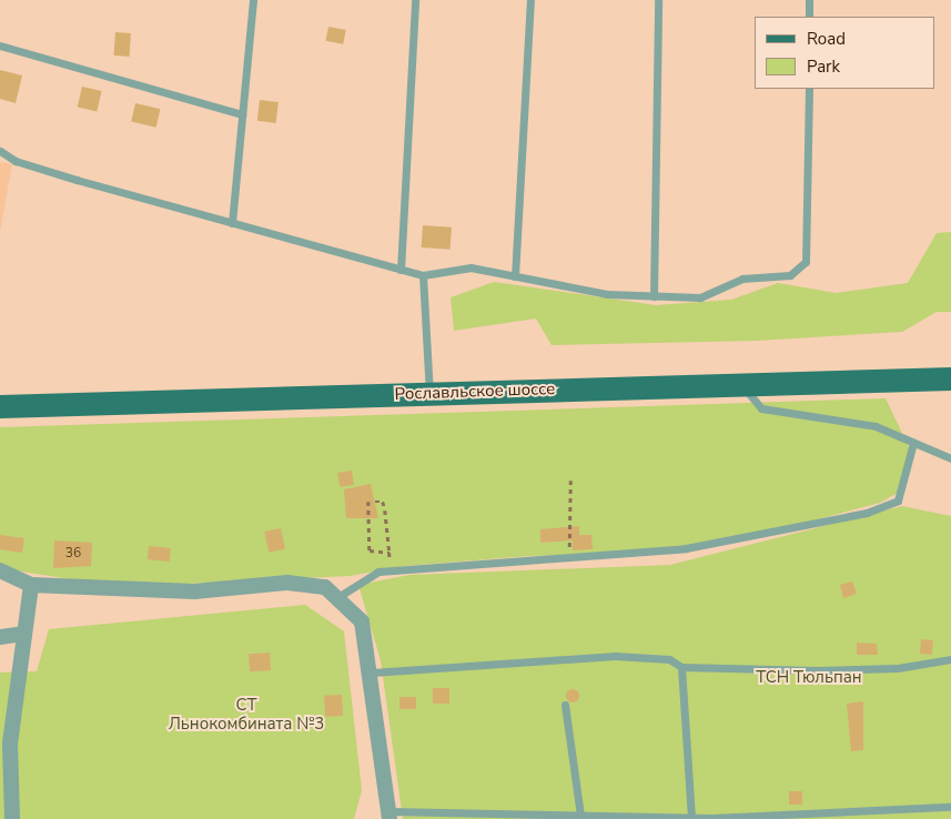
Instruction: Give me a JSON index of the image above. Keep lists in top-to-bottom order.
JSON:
{
  "streets": {
    "main road": ["Рославльское шоссе"]
  },
  "parks": ["ТСН Тюльпан", "СТ Льнокомбината №3"],
  "house_numbers": ["36"],
  "legend": ["Road", "Park"]
}
